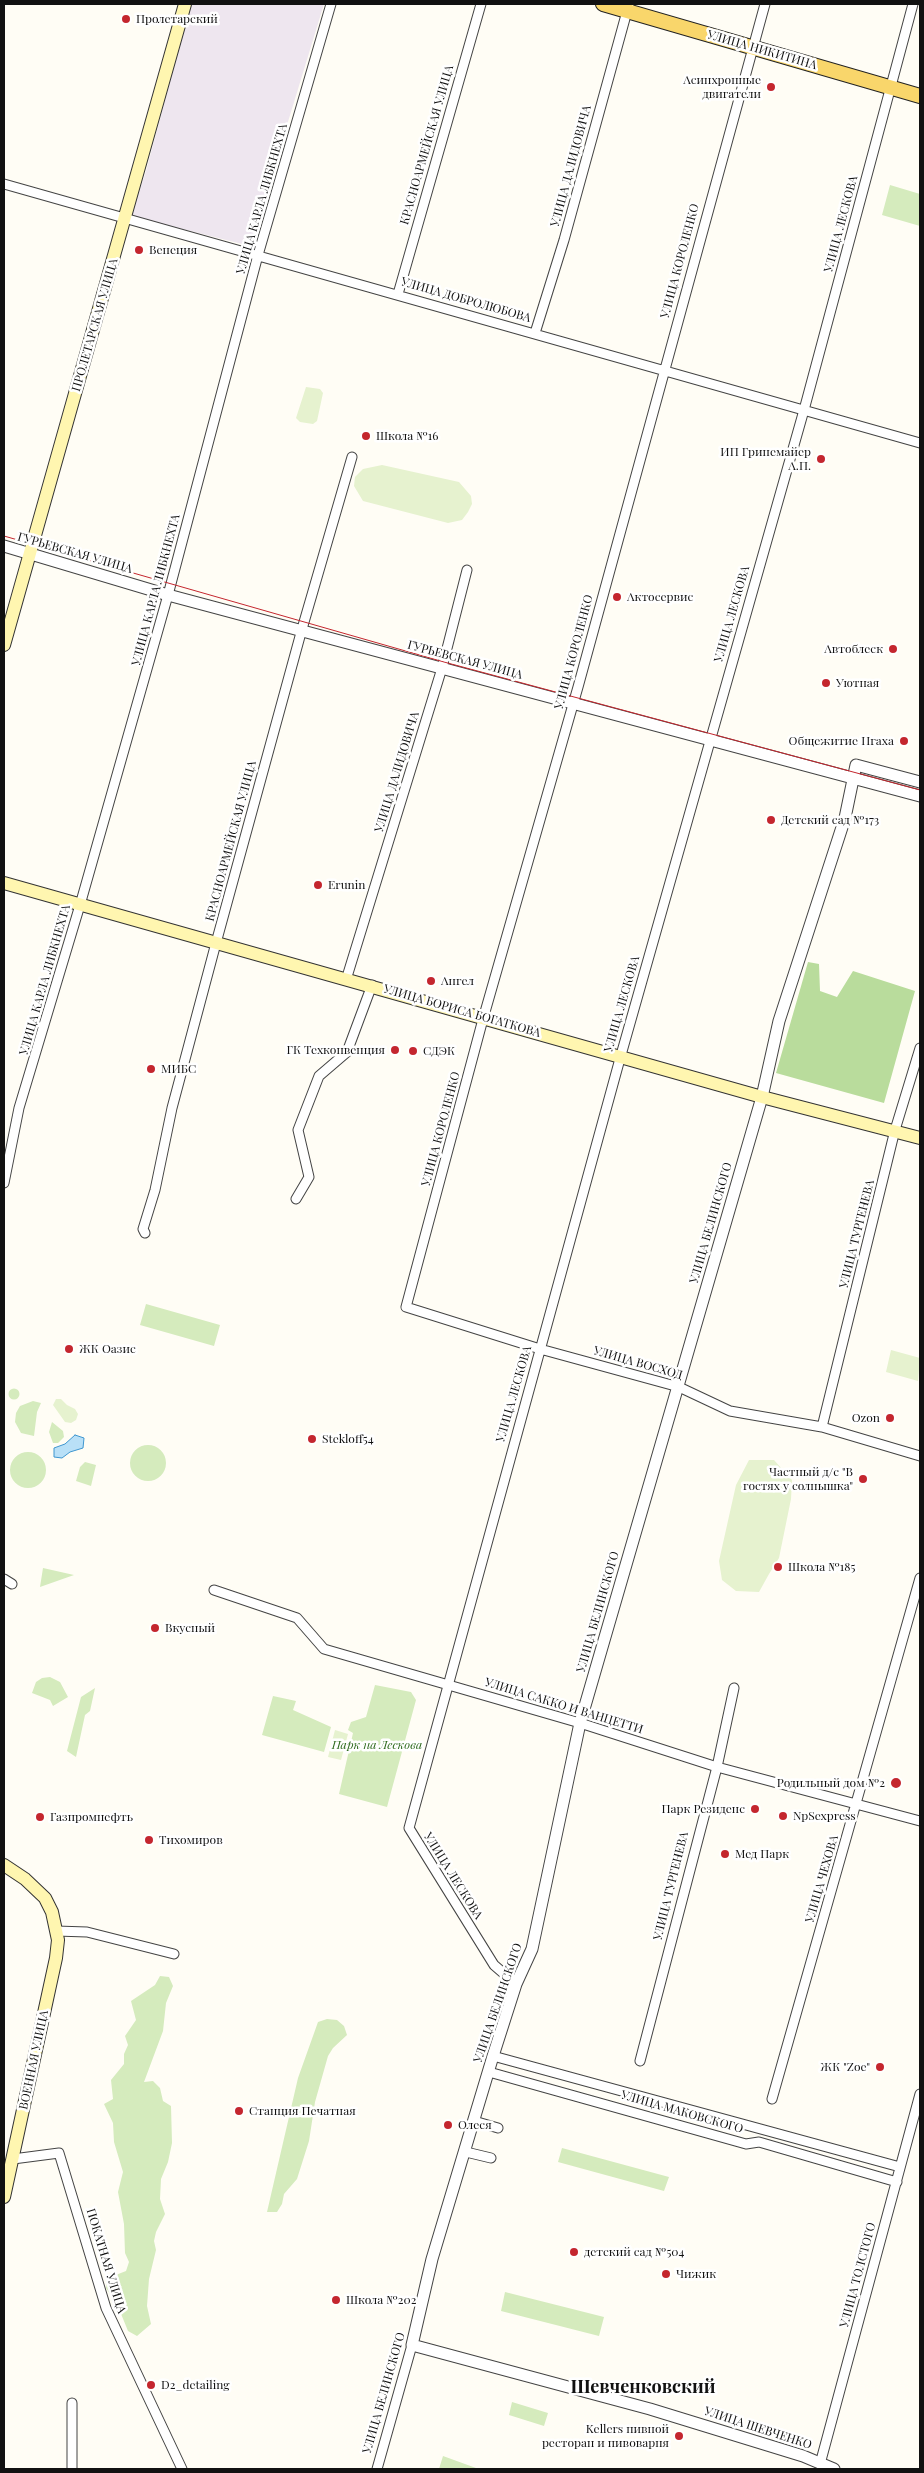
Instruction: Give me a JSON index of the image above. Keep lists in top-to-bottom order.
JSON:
{
  "streets": {
    "main road": [
      "УЛИЦА НИКИТИНА",
      "ПРОЛЕТАРСКАЯ УЛИЦА",
      "УЛИЦА БОРИСА БОГАТКОВА",
      "ВОЕННАЯ УЛИЦА"
    ],
    "street": [
      "КРАСНОАРМЕЙСКАЯ УЛИЦА",
      "УЛИЦА ДАЛИДОВИЧА",
      "УЛИЦА КАРЛА ЛИБКНЕХТА",
      "УЛИЦА ЛЕСКОВА",
      "УЛИЦА КОРОЛЕНКО",
      "УЛИЦА ДОБРОЛЮБОВА",
      "ГУРЬЕВСКАЯ УЛИЦА",
      "УЛИЦА БЕЛИНСКОГО",
      "УЛИЦА ТУРГЕНЕВА",
      "УЛИЦА ВОСХОД",
      "УЛИЦА САККО И ВАНЦЕТТИ",
      "УЛИЦА ЧЕХОВА",
      "УЛИЦА МАКОВСКОГО",
      "ПОКАТНАЯ УЛИЦА",
      "УЛИЦА ТОЛСТОГО",
      "УЛИЦА ШЕВЧЕНКО"
    ]
  },
  "crossings": [
    ["УЛИЦА НИКИТИНА", "УЛИЦА ДАЛИДОВИЧА"],
    ["УЛИЦА НИКИТИНА", "УЛИЦА ЛЕСКОВА"],
    ["УЛИЦА НИКИТИНА", "УЛИЦА КОРОЛЕНКО"],
    ["КРАСНОАРМЕЙСКАЯ УЛИЦА", "УЛИЦА ДОБРОЛЮБОВА"],
    ["КРАСНОАРМЕЙСКАЯ УЛИЦА", "ГУРЬЕВСКАЯ УЛИЦА"],
    ["КРАСНОАРМЕЙСКАЯ УЛИЦА", "УЛИЦА БОРИСА БОГАТКОВА"],
    ["УЛИЦА ДАЛИДОВИЧА", "УЛИЦА ДОБРОЛЮБОВА"],
    ["УЛИЦА ДАЛИДОВИЧА", "ГУРЬЕВСКАЯ УЛИЦА"],
    ["УЛИЦА ДАЛИДОВИЧА", "УЛИЦА БОРИСА БОГАТКОВА"],
    ["УЛИЦА КАРЛА ЛИБКНЕХТА", "УЛИЦА ДОБРОЛЮБОВА"],
    ["УЛИЦА КАРЛА ЛИБКНЕХТА", "ГУРЬЕВСКАЯ УЛИЦА"],
    ["УЛИЦА КАРЛА ЛИБКНЕХТА", "УЛИЦА БОРИСА БОГАТКОВА"],
    ["УЛИЦА ЛЕСКОВА", "УЛИЦА ДОБРОЛЮБОВА"],
    ["УЛИЦА ЛЕСКОВА", "ГУРЬЕВСКАЯ УЛИЦА"],
    ["УЛИЦА ЛЕСКОВА", "УЛИЦА БОРИСА БОГАТКОВА"],
    ["УЛИЦА ЛЕСКОВА", "УЛИЦА БЕЛИНСКОГО"],
    ["УЛИЦА ЛЕСКОВА", "УЛИЦА ВОСХОД"],
    ["УЛИЦА ЛЕСКОВА", "УЛИЦА САККО И ВАНЦЕТТИ"],
    ["УЛИЦА КОРОЛЕНКО", "УЛИЦА ДОБРОЛЮБОВА"],
    ["УЛИЦА КОРОЛЕНКО", "ГУРЬЕВСКАЯ УЛИЦА"],
    ["УЛИЦА КОРОЛЕНКО", "УЛИЦА БОРИСА БОГАТКОВА"],
    ["УЛИЦА КОРОЛЕНКО", "УЛИЦА ВОСХОД"],
    ["УЛИЦА ДОБРОЛЮБОВА", "ПРОЛЕТАРСКАЯ УЛИЦА"],
    ["ПРОЛЕТАРСКАЯ УЛИЦА", "ГУРЬЕВСКАЯ УЛИЦА"],
    ["ГУРЬЕВСКАЯ УЛИЦА", "УЛИЦА БЕЛИНСКОГО"],
    ["УЛИЦА БОРИСА БОГАТКОВА", "УЛИЦА БЕЛИНСКОГО"],
    ["УЛИЦА БОРИСА БОГАТКОВА", "УЛИЦА ТУРГЕНЕВА"],
    ["УЛИЦА БЕЛИНСКОГО", "УЛИЦА ВОСХОД"],
    ["УЛИЦА БЕЛИНСКОГО", "УЛИЦА САККО И ВАНЦЕТТИ"],
    ["УЛИЦА БЕЛИНСКОГО", "УЛИЦА МАКОВСКОГО"],
    ["УЛИЦА БЕЛИНСКОГО", "УЛИЦА ШЕВЧЕНКО"],
    ["УЛИЦА ТУРГЕНЕВА", "УЛИЦА ВОСХОД"],
    ["УЛИЦА ТУРГЕНЕВА", "УЛИЦА САККО И ВАНЦЕТТИ"],
    ["УЛИЦА САККО И ВАНЦЕТТИ", "УЛИЦА ЧЕХОВА"],
    ["ВОЕННАЯ УЛИЦА", "ПОКАТНАЯ УЛИЦА"],
    ["УЛИЦА МАКОВСКОГО", "УЛИЦА ТОЛСТОГО"],
    ["УЛИЦА ТОЛСТОГО", "УЛИЦА ШЕВЧЕНКО"]
  ],
  "districts": ["Шевченковский"],
  "parks": ["Парк на Лескова"],
  "places": [
    "Пролетарский",
    "Асинхронные двигатели",
    "Венеция",
    "Школа №16",
    "ИП Гринемайер А.П.",
    "Актосервис",
    "Автоблеск",
    "Уютная",
    "Общежитие Нгаха",
    "Детский сад №173",
    "Erunin",
    "Ангел",
    "ГК Техконвенция",
    "СДЭК",
    "МИБС",
    "ЖК Оазис",
    "Ozon",
    "Stekloff54",
    "Частный д/c \"В гостях у солнышка\"",
    "Школа №185",
    "Вкусный",
    "Родильный дом №2",
    "Парк Резиденс",
    "NpSexpress",
    "Газпромнефть",
    "Тихомиров",
    "Мед Парк",
    "ЖК \"Zoe\"",
    "Станция Печатная",
    "Олеся",
    "детский сад №504",
    "Чижик",
    "Школа №202",
    "D2_detailing",
    "Kellers пивной ресторан и пивоварня"
  ]
}
